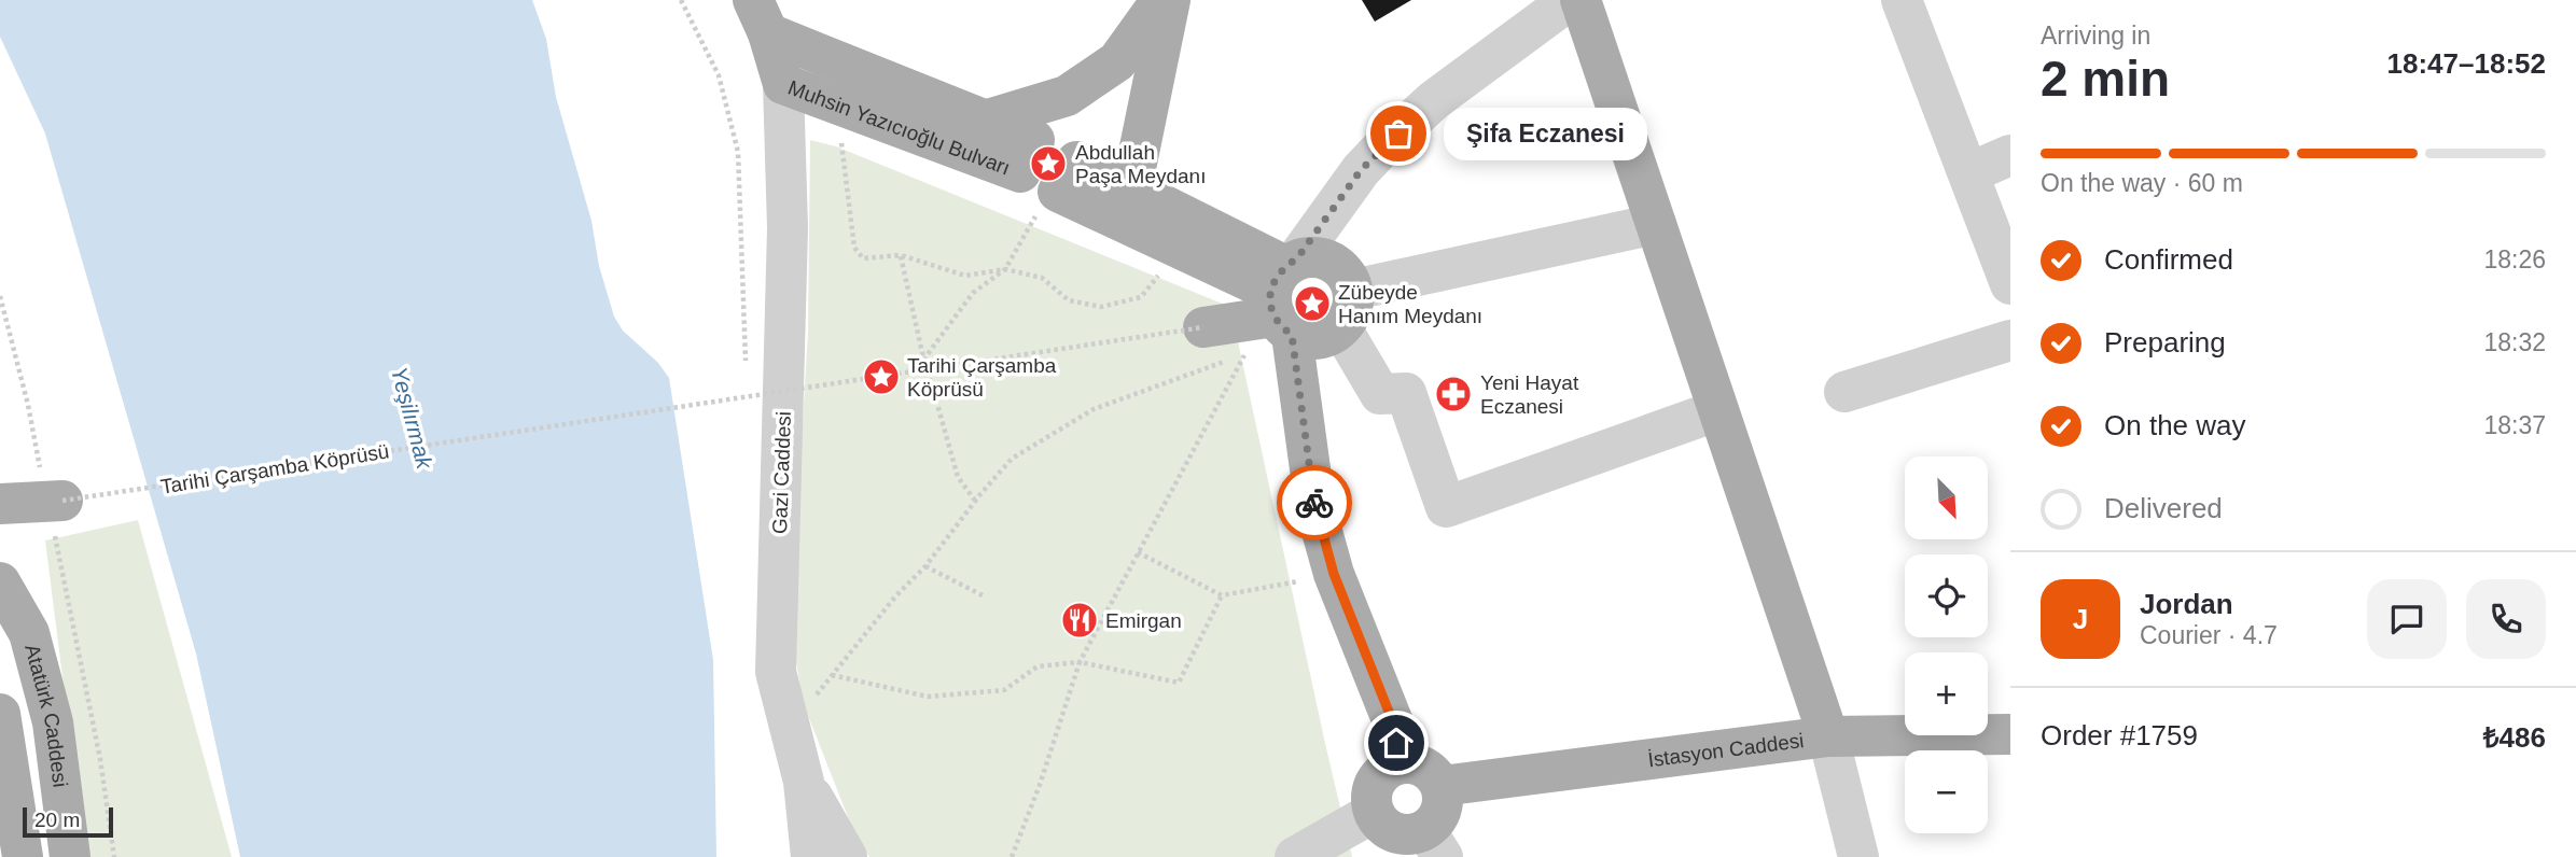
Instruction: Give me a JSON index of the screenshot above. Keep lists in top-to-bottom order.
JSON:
{
  "streets": {
    "main road": ["Muhsin Yazıcıoğlu Bulvarı", "Atatürk Caddesi", "İstasyon Caddesi"],
    "street": ["Gazi Caddesi"],
    "path": ["Tarihi Çarşamba Köprüsü"]
  },
  "crossings": [
    ["Muhsin Yazıcıoğlu Bulvarı", "Gazi Caddesi"]
  ],
  "water": ["Yeşilırmak"],
  "places": {
    "other": ["Şifa Eczanesi"],
    "place": ["Abdullah Paşa Meydanı", "Zübeyde Hanım Meydanı", "Tarihi Çarşamba Köprüsü"],
    "pharmacy": ["Yeni Hayat Eczanesi"],
    "restaurant": ["Emirgan"]
  },
  "scale_bar": "20 m",
  "north": "bottom right",
  "page": {
    "heading": ["2 min", "Arriving in", "18:47–18:52"],
    "panel": [
      "Jordan",
      "Courier · 4.7",
      "Order #1759",
      "₺486"
    ],
    "bubble": "Şifa Eczanesi",
    "bar": "On the way · 60 m",
    "list": [
      ["Confirmed", "18:26"],
      ["Preparing", "18:32"],
      ["On the way", "18:37"],
      "Delivered"
    ],
    "map_buttons": ["+", "−"],
    "round": "J",
    "scale": "20 m"
  }
}
